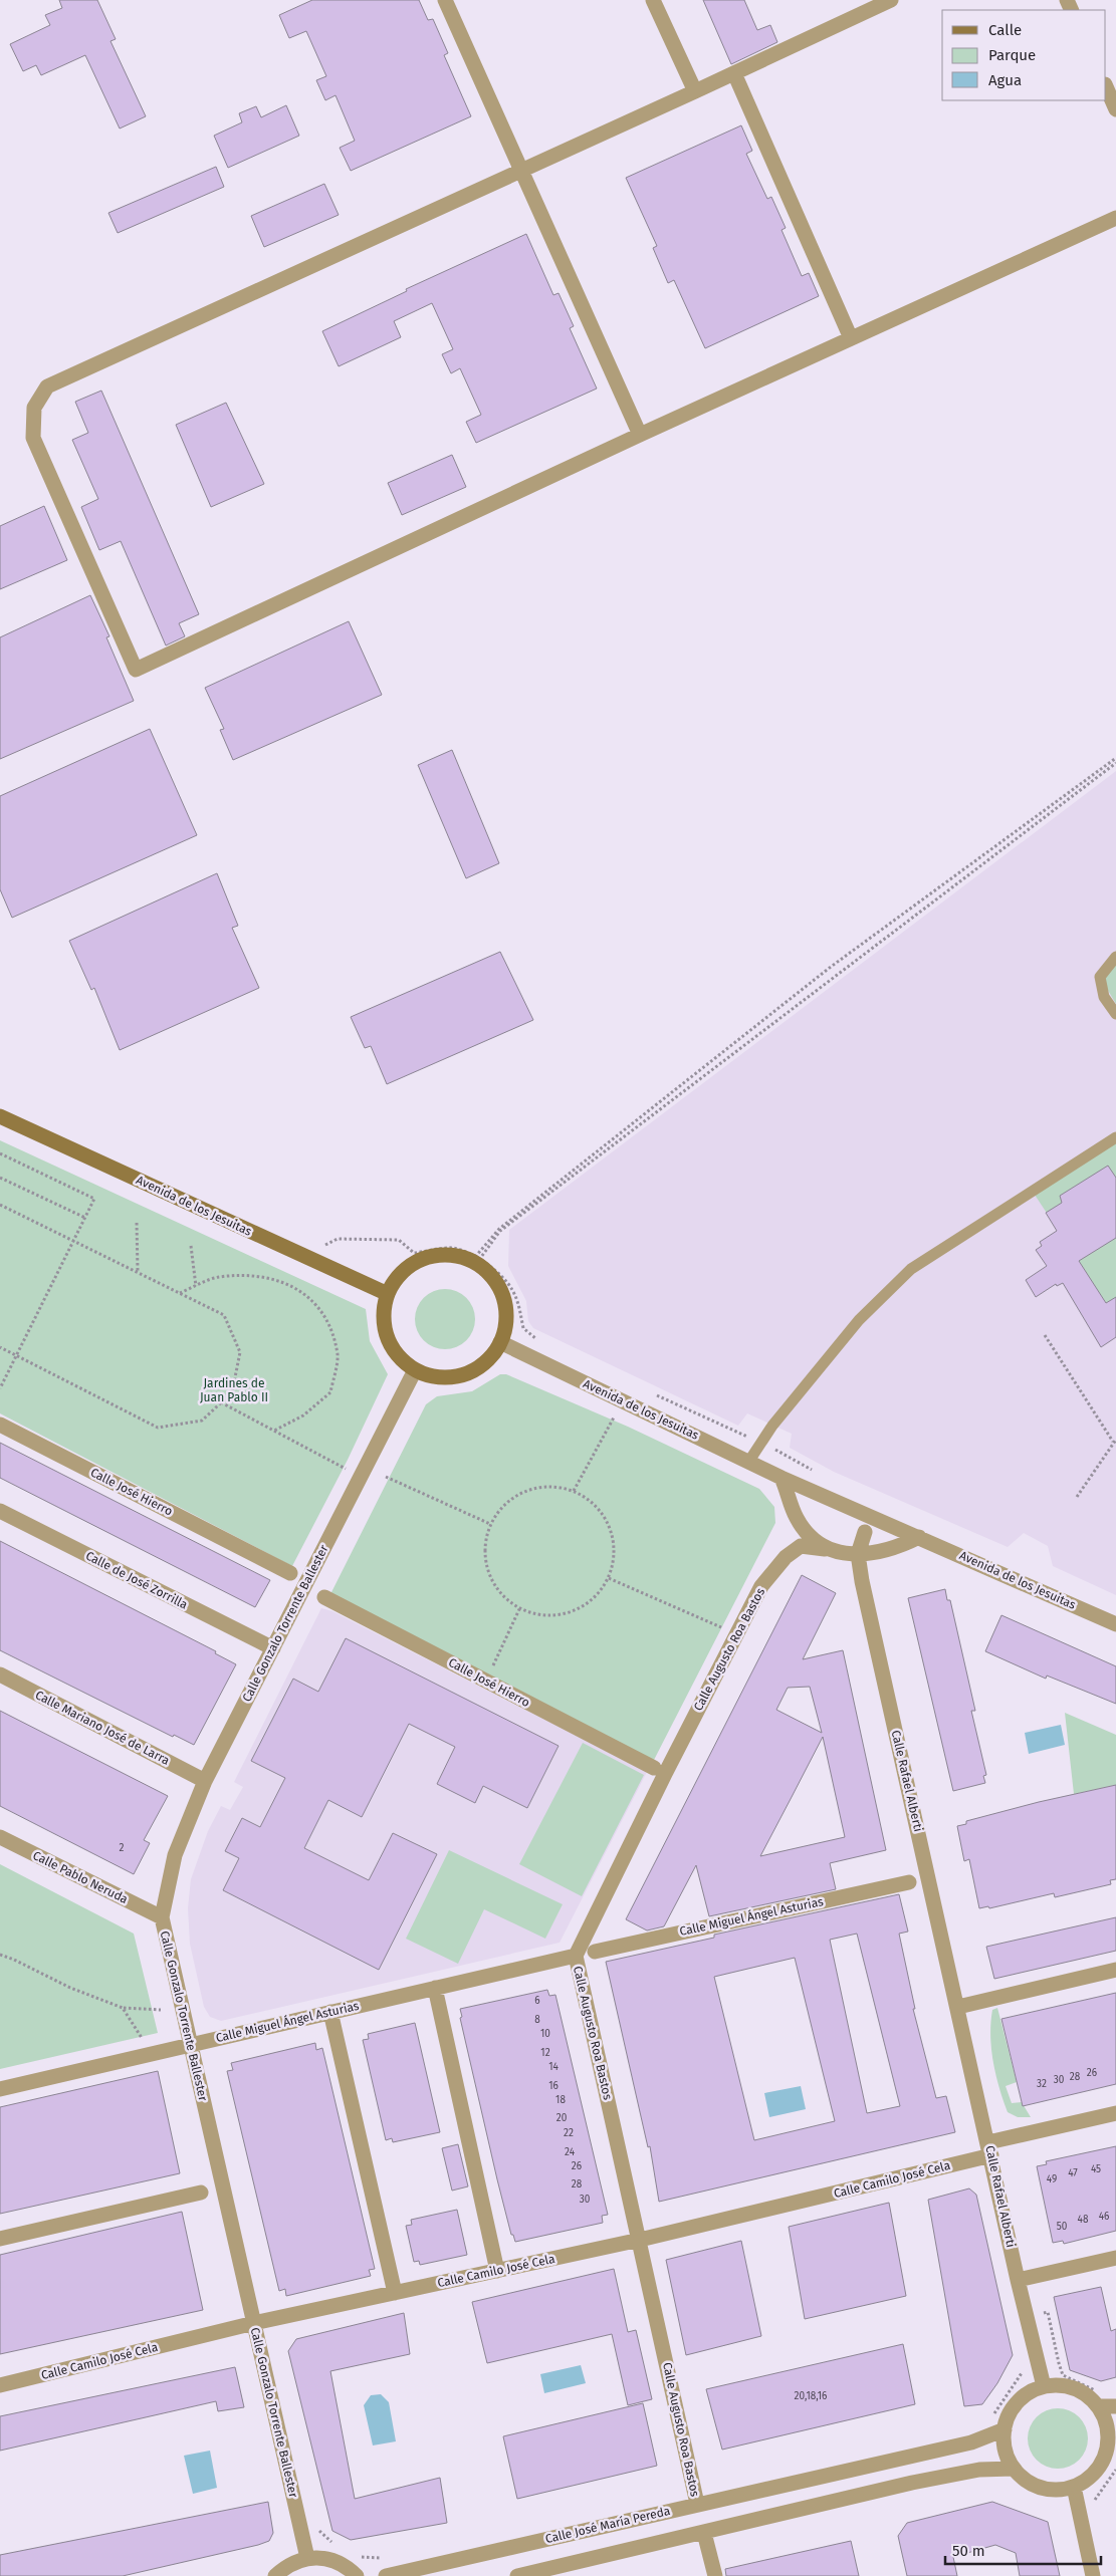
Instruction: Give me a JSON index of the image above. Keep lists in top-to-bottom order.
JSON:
{
  "streets": {
    "street": [
      "Avenida de los Jesuitas",
      "Calle José Hierro",
      "Calle de José Zorrilla",
      "Calle Gonzalo Torrente Ballester",
      "Calle Augusto Roa Bastos",
      "Calle Mariano José de Larra",
      "Calle Rafael Alberti",
      "Calle Pablo Neruda",
      "Calle Miguel Ángel Asturias",
      "Calle Camilo José Cela",
      "Calle José María Pereda"
    ]
  },
  "crossings": [
    ["Avenida de los Jesuitas", "Calle Gonzalo Torrente Ballester"],
    ["Calle de José Zorrilla", "Calle Gonzalo Torrente Ballester"],
    ["Calle Gonzalo Torrente Ballester", "Calle Mariano José de Larra"],
    ["Calle Gonzalo Torrente Ballester", "Calle Pablo Neruda"],
    ["Calle Gonzalo Torrente Ballester", "Calle Miguel Ángel Asturias"],
    ["Calle Gonzalo Torrente Ballester", "Calle Camilo José Cela"],
    ["Calle Augusto Roa Bastos", "Calle Miguel Ángel Asturias"],
    ["Calle Augusto Roa Bastos", "Calle Camilo José Cela"],
    ["Calle Augusto Roa Bastos", "Calle José María Pereda"],
    ["Calle Rafael Alberti", "Calle Camilo José Cela"],
    ["Calle Rafael Alberti", "Calle José María Pereda"]
  ],
  "parks": ["Jardines de Juan Pablo II"],
  "house_numbers": [
    "2",
    "6",
    "8",
    "10",
    "12",
    "14",
    "26",
    "28",
    "30",
    "32",
    "16",
    "18",
    "20",
    "22",
    "24",
    "26",
    "45",
    "47",
    "49",
    "28",
    "30",
    "46",
    "48",
    "50",
    "20,18,16"
  ],
  "legend": ["Calle", "Parque", "Agua"],
  "scale_bar": "50 m"
}
